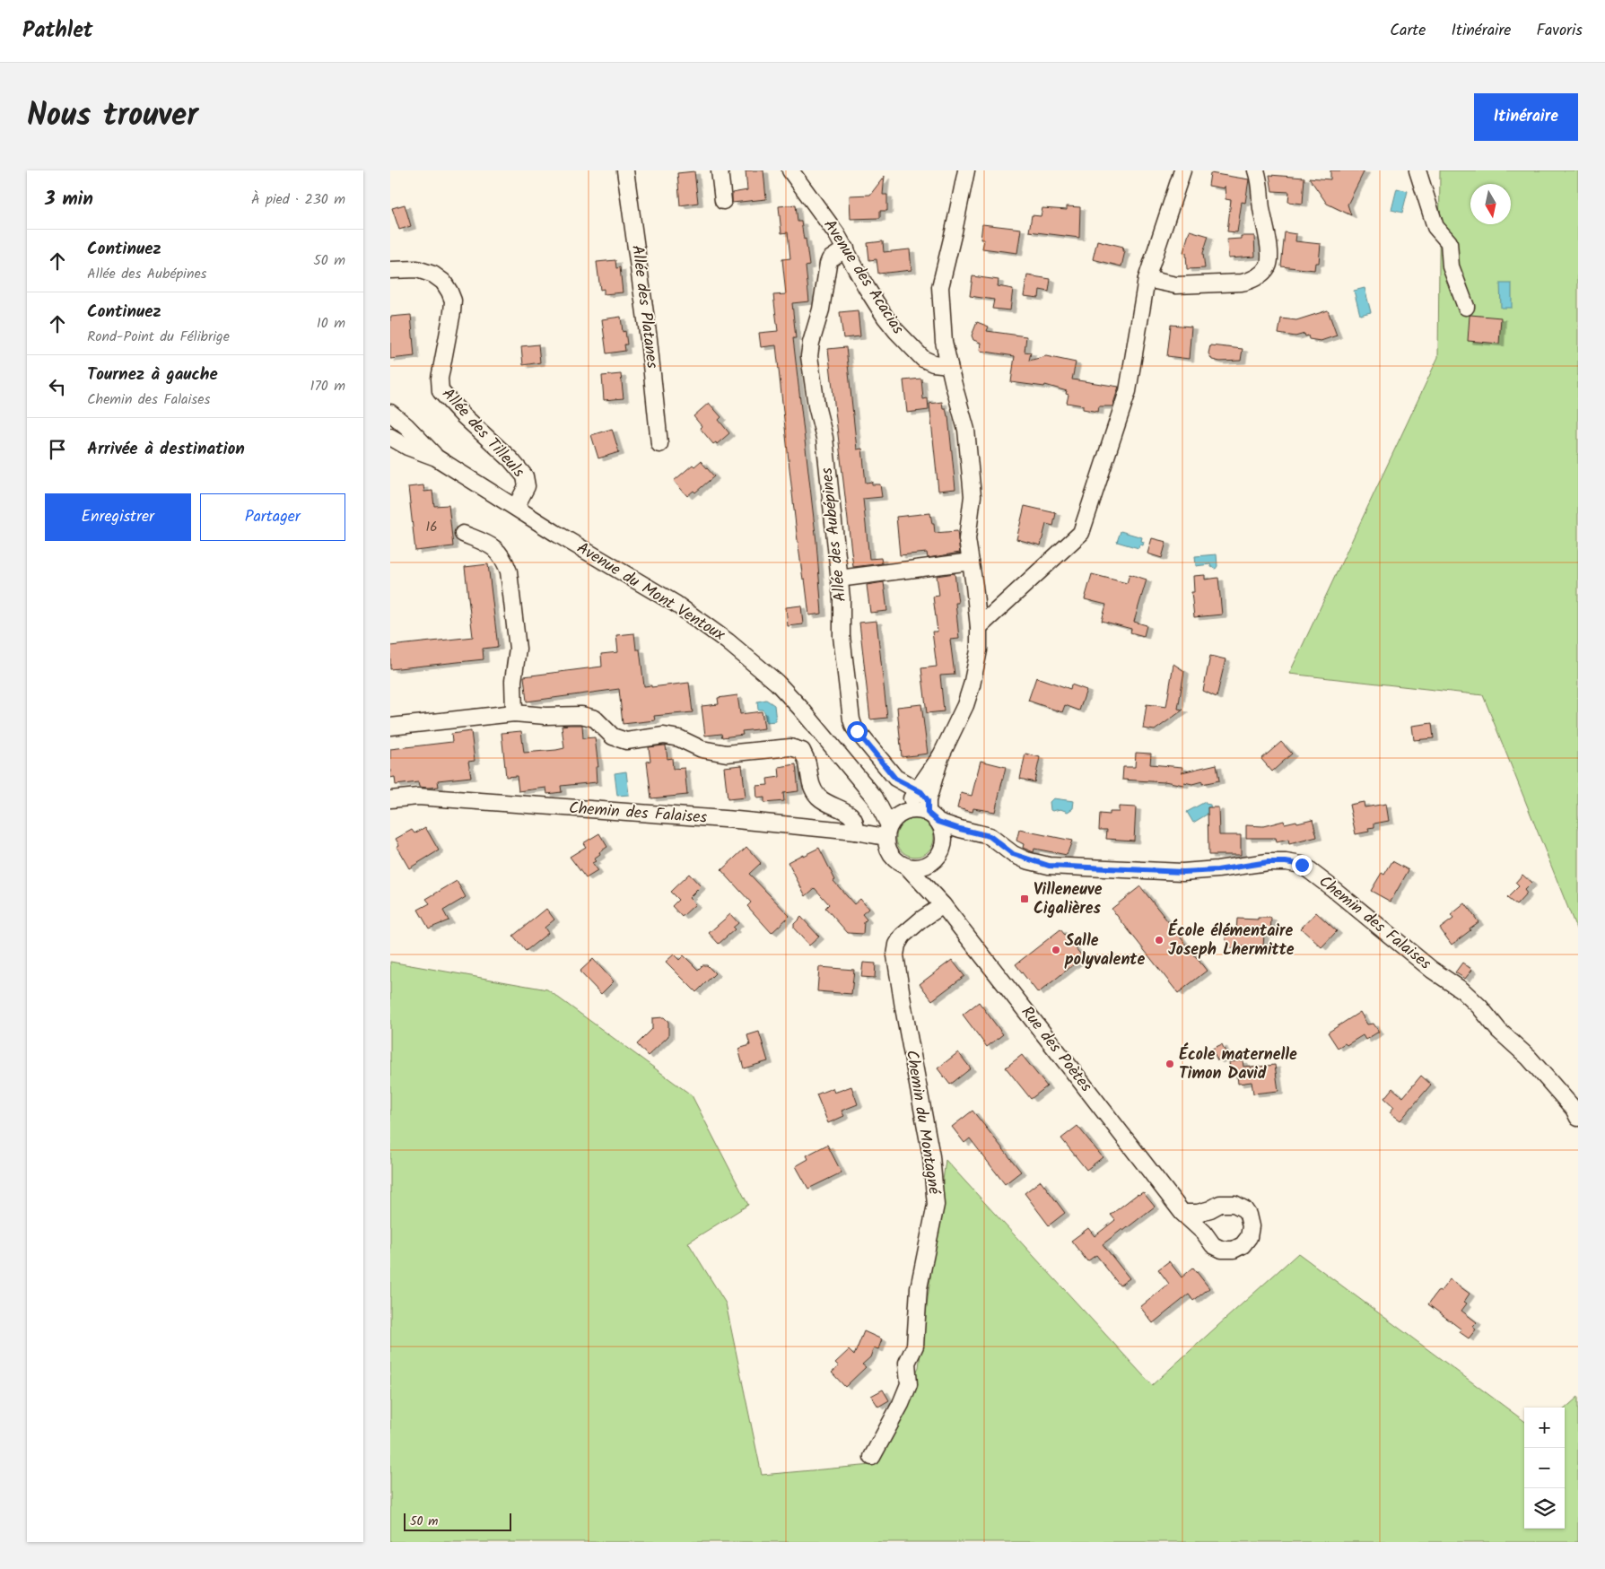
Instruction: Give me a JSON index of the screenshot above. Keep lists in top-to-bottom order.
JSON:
{
  "streets": {
    "street": [
      "Avenue des Acacias",
      "Allée des Platanes",
      "Allée des Tilleuls",
      "Allée des Aubépines",
      "Avenue du Mont Ventoux",
      "Chemin des Falaises",
      "Rue des Poètes",
      "Chemin du Montagné"
    ]
  },
  "crossings": [
    ["Avenue des Acacias", "Allée des Aubépines"],
    ["Allée des Tilleuls", "Avenue du Mont Ventoux"],
    ["Allée des Aubépines", "Avenue du Mont Ventoux"],
    ["Allée des Aubépines", "Chemin des Falaises"],
    ["Allée des Aubépines", "Rue des Poètes"],
    ["Avenue du Mont Ventoux", "Chemin des Falaises"],
    ["Avenue du Mont Ventoux", "Rue des Poètes"],
    ["Chemin des Falaises", "Rue des Poètes"],
    ["Rue des Poètes", "Chemin du Montagné"]
  ],
  "places": {
    "transit": ["Villeneuve Cigalières"],
    "other": ["École élémentaire Joseph Lhermitte", "Salle polyvalente", "École maternelle Timon David"]
  },
  "house_numbers": ["16"],
  "scale_bar": "50 m",
  "north": "bottom",
  "page": {
    "header": "Pathlet",
    "nav": ["Carte", "Itinéraire", "Favoris"],
    "title": "Nous trouver",
    "buttons": [
      "Itinéraire",
      ["Enregistrer", "Partager"]
    ],
    "heading": ["3 min", "À pied · 230 m"],
    "list": [
      ["Continuez", "Allée des Aubépines", "50 m"],
      ["Continuez", "Rond-Point du Félibrige", "10 m"],
      ["Tournez à gauche", "Chemin des Falaises", "170 m"],
      "Arrivée à destination"
    ],
    "map_buttons": ["+", "−"],
    "scale": "50 m"
  }
}
